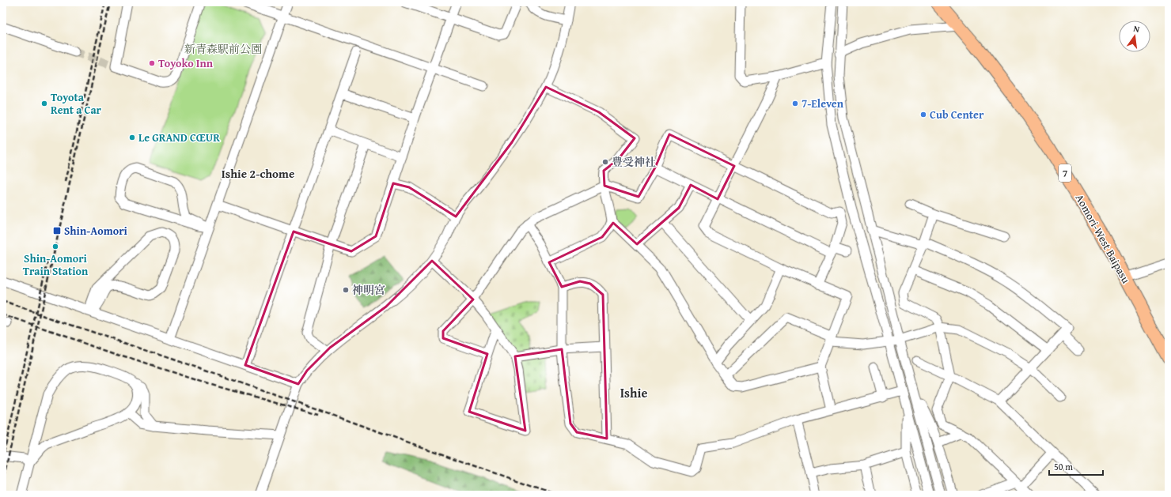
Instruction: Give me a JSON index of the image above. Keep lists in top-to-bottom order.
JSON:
{
  "streets": {
    "highway": ["7", "Aomori-West Baipasu"]
  },
  "districts": ["Ishie 2-chome", "Ishie"],
  "parks": ["新青森駅前公園"],
  "places": {
    "other": [
      "Toyoko Inn",
      "Toyota Rent a Car",
      "7-Eleven",
      "Cub Center",
      "Le GRAND CŒUR",
      "豊受神社",
      "Shin-Aomori Train Station",
      "神明宮"
    ],
    "transit": ["Shin-Aomori"]
  },
  "scale_bar": "50 m",
  "north": "top"
}
